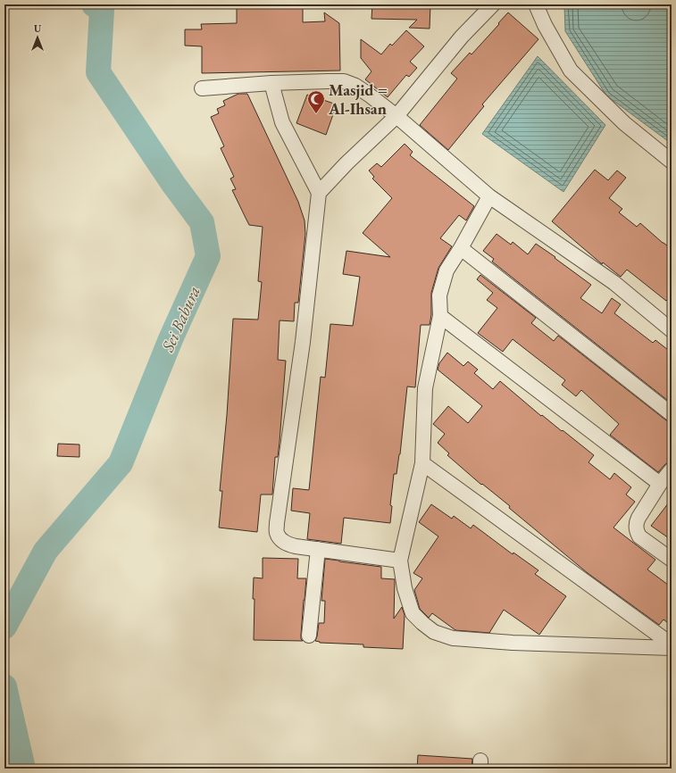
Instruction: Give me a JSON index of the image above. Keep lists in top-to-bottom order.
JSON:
{
  "water": ["Sei Babura"],
  "places": {
    "mosque": ["Masjid = Al-Ihsan"]
  },
  "north": "top"
}
